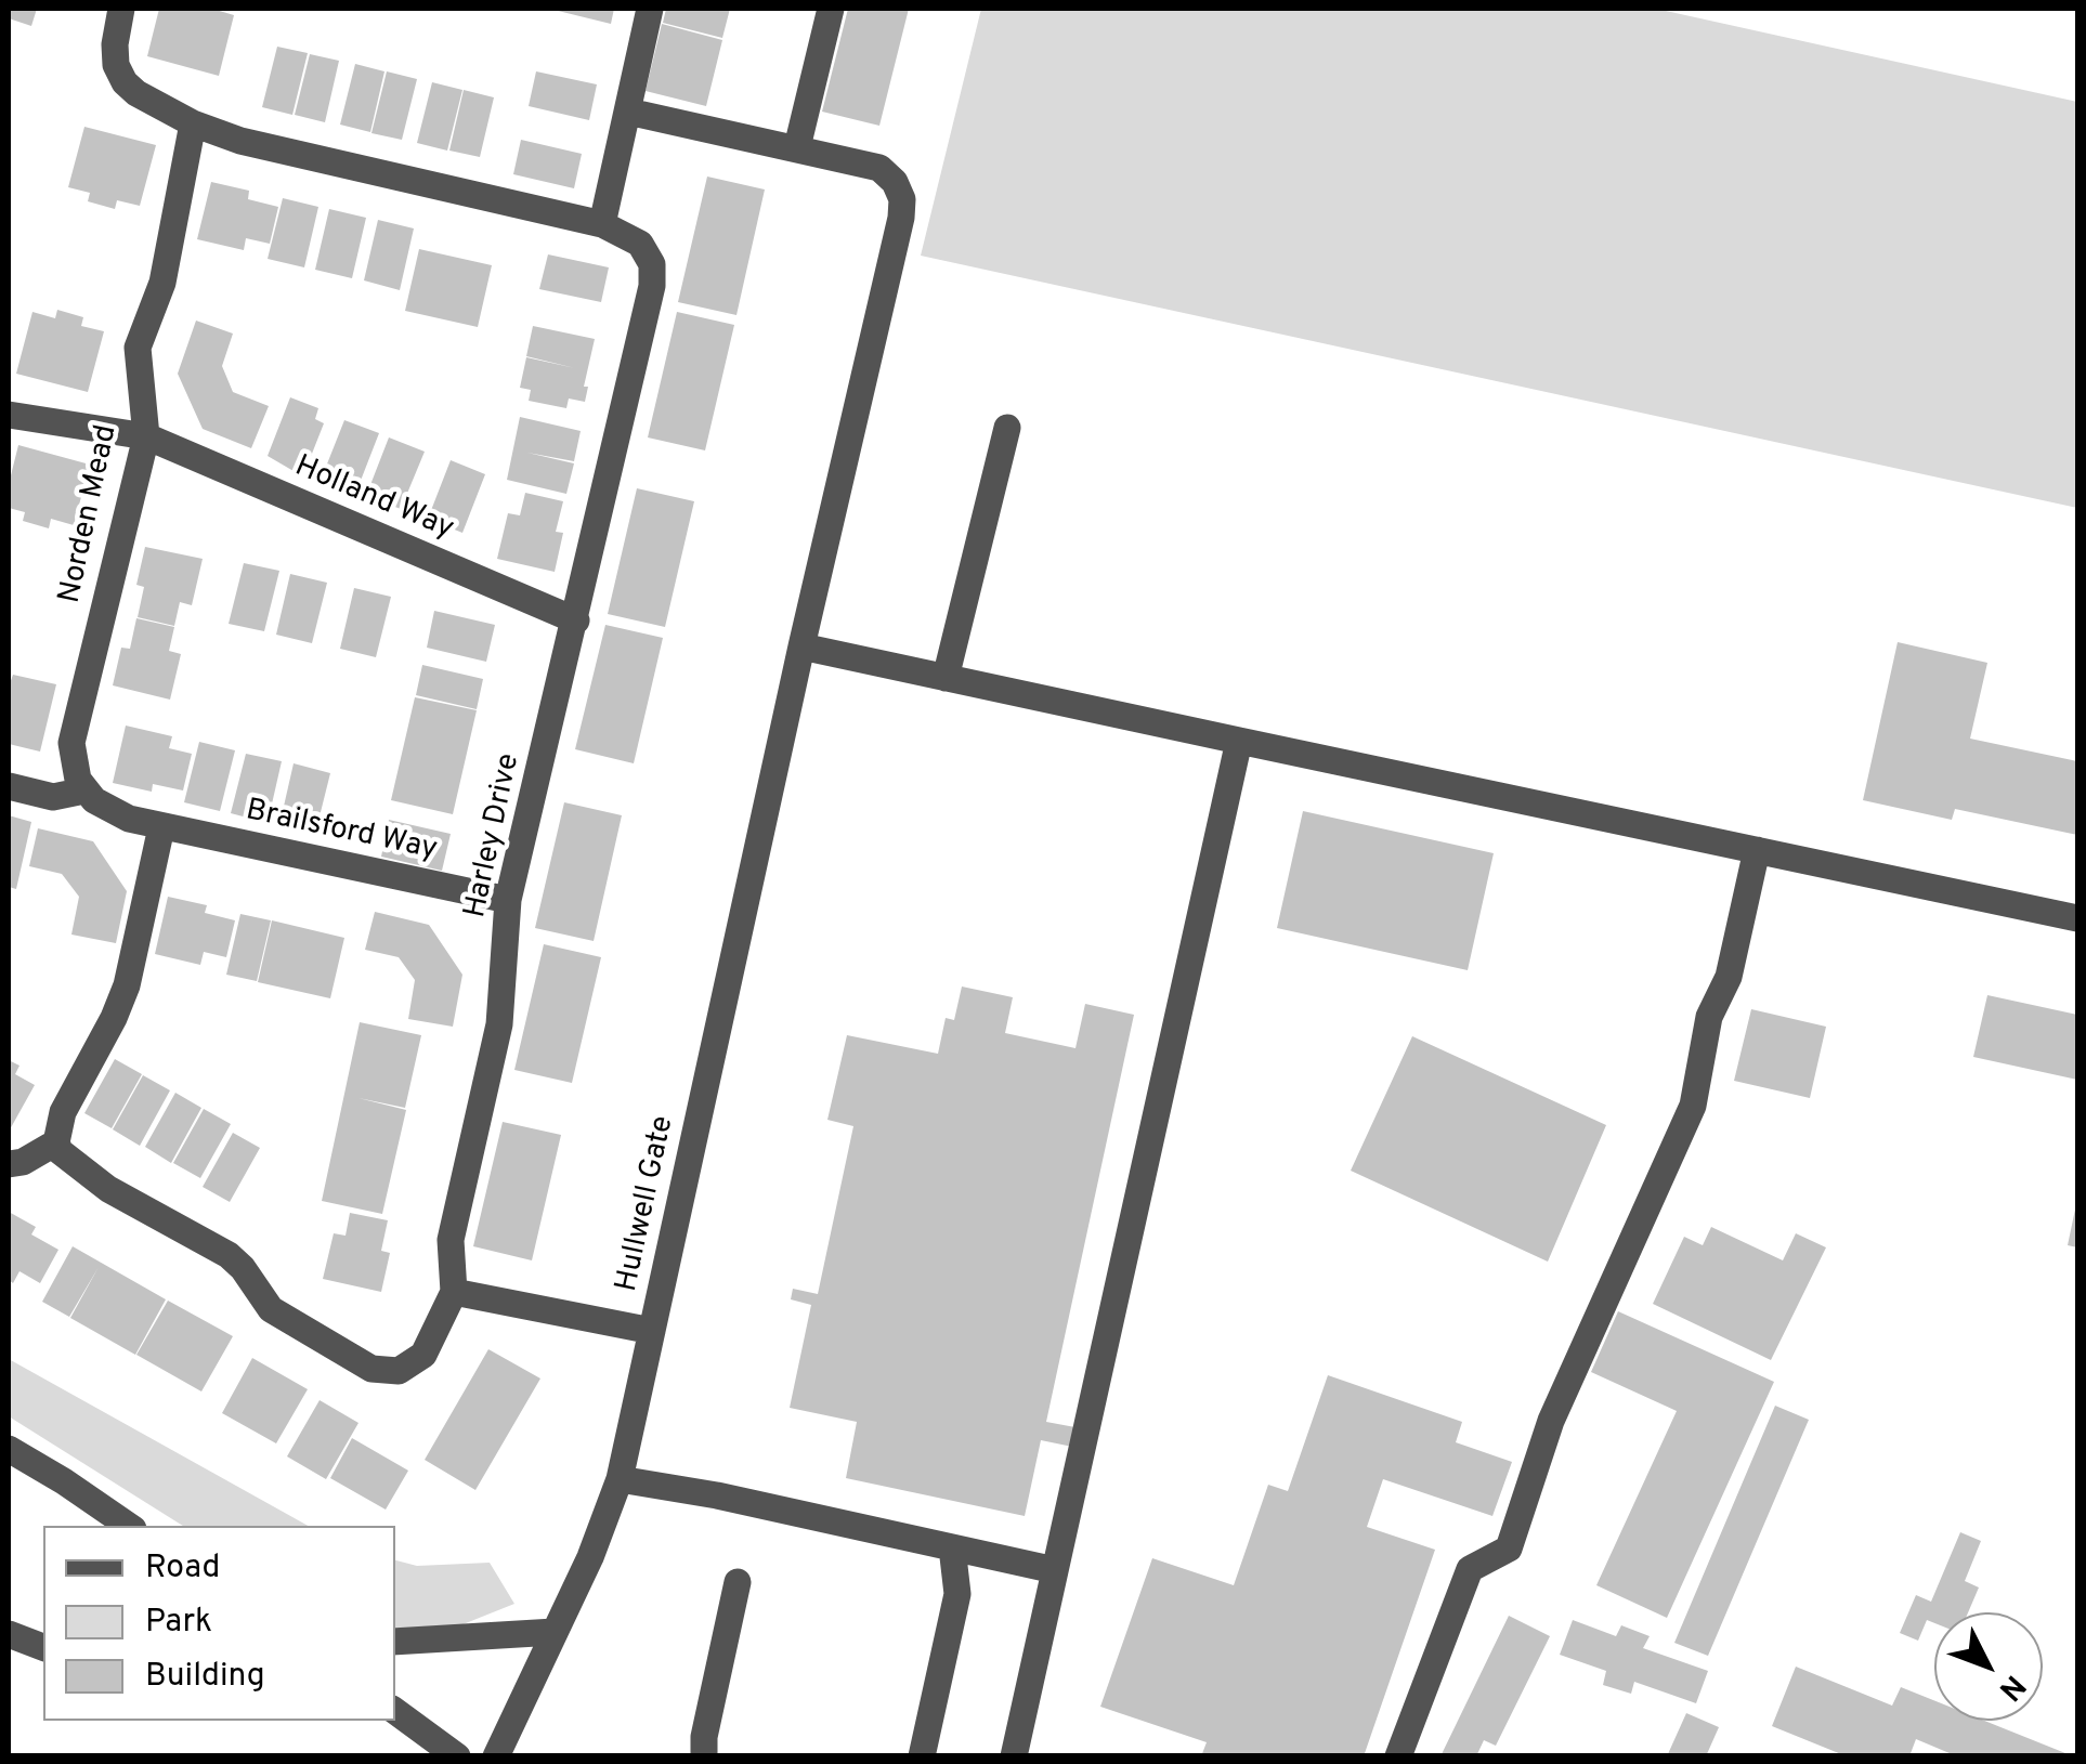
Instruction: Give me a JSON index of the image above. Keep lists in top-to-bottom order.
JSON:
{
  "streets": {
    "street": [
      "Holland Way",
      "Norden Mead",
      "Brailsford Way",
      "Harley Drive",
      "Hullwell Gate"
    ]
  },
  "crossings": [
    ["Holland Way", "Norden Mead"],
    ["Holland Way", "Harley Drive"],
    ["Norden Mead", "Harley Drive"],
    ["Brailsford Way", "Harley Drive"]
  ],
  "legend": ["Road", "Park", "Building"],
  "north": "bottom right"
}
